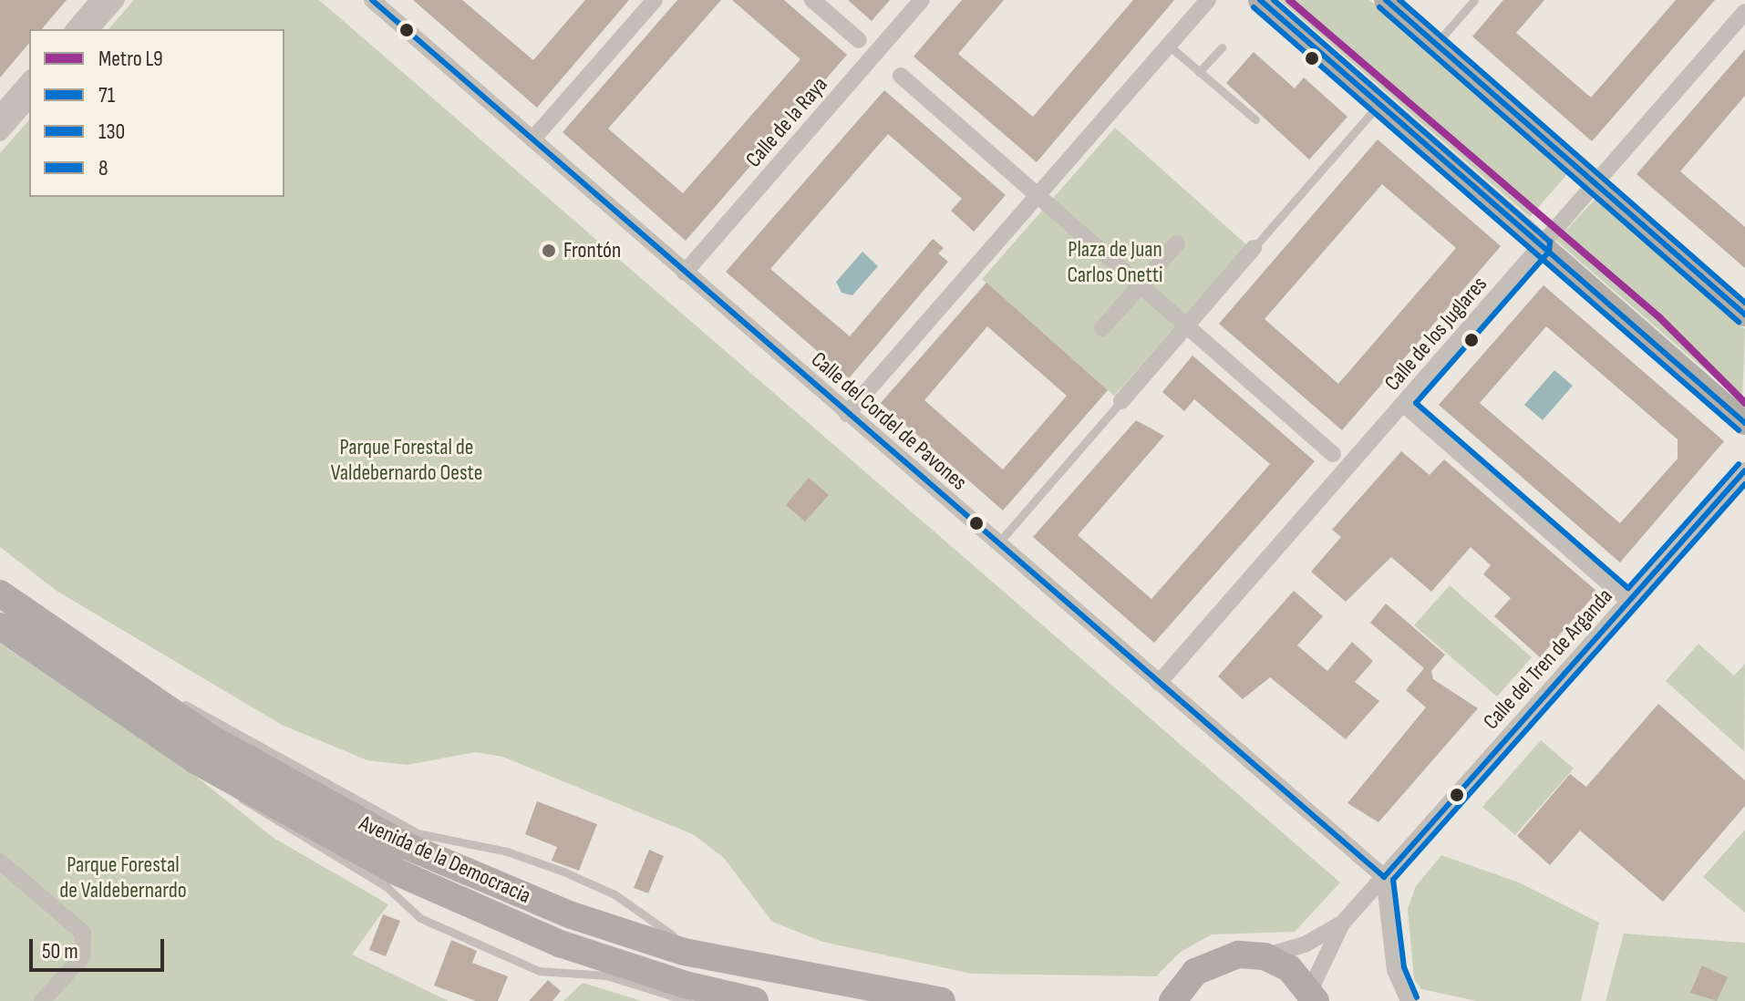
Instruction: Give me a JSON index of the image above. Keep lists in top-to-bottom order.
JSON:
{
  "streets": {
    "main road": ["Avenida de la Democracia"],
    "street": [
      "Calle de la Raya",
      "Calle de los Juglares",
      "Calle del Cordel de Pavones",
      "Calle del Tren de Arganda"
    ]
  },
  "crossings": [
    ["Calle de la Raya", "Calle del Cordel de Pavones"],
    ["Calle de los Juglares", "Calle del Cordel de Pavones"],
    ["Calle del Cordel de Pavones", "Calle del Tren de Arganda"]
  ],
  "parks": ["Plaza de Juan Carlos Onetti", "Parque Forestal de Valdebernardo Oeste", "Parque Forestal de Valdebernardo"],
  "places": ["Frontón"],
  "lines": [
    "metro line L9",
    "transit line 71",
    "transit line 8",
    "transit line 130"
  ],
  "legend": [
    "Metro L9",
    "71",
    "130",
    "8"
  ],
  "scale_bar": "50 m"
}
